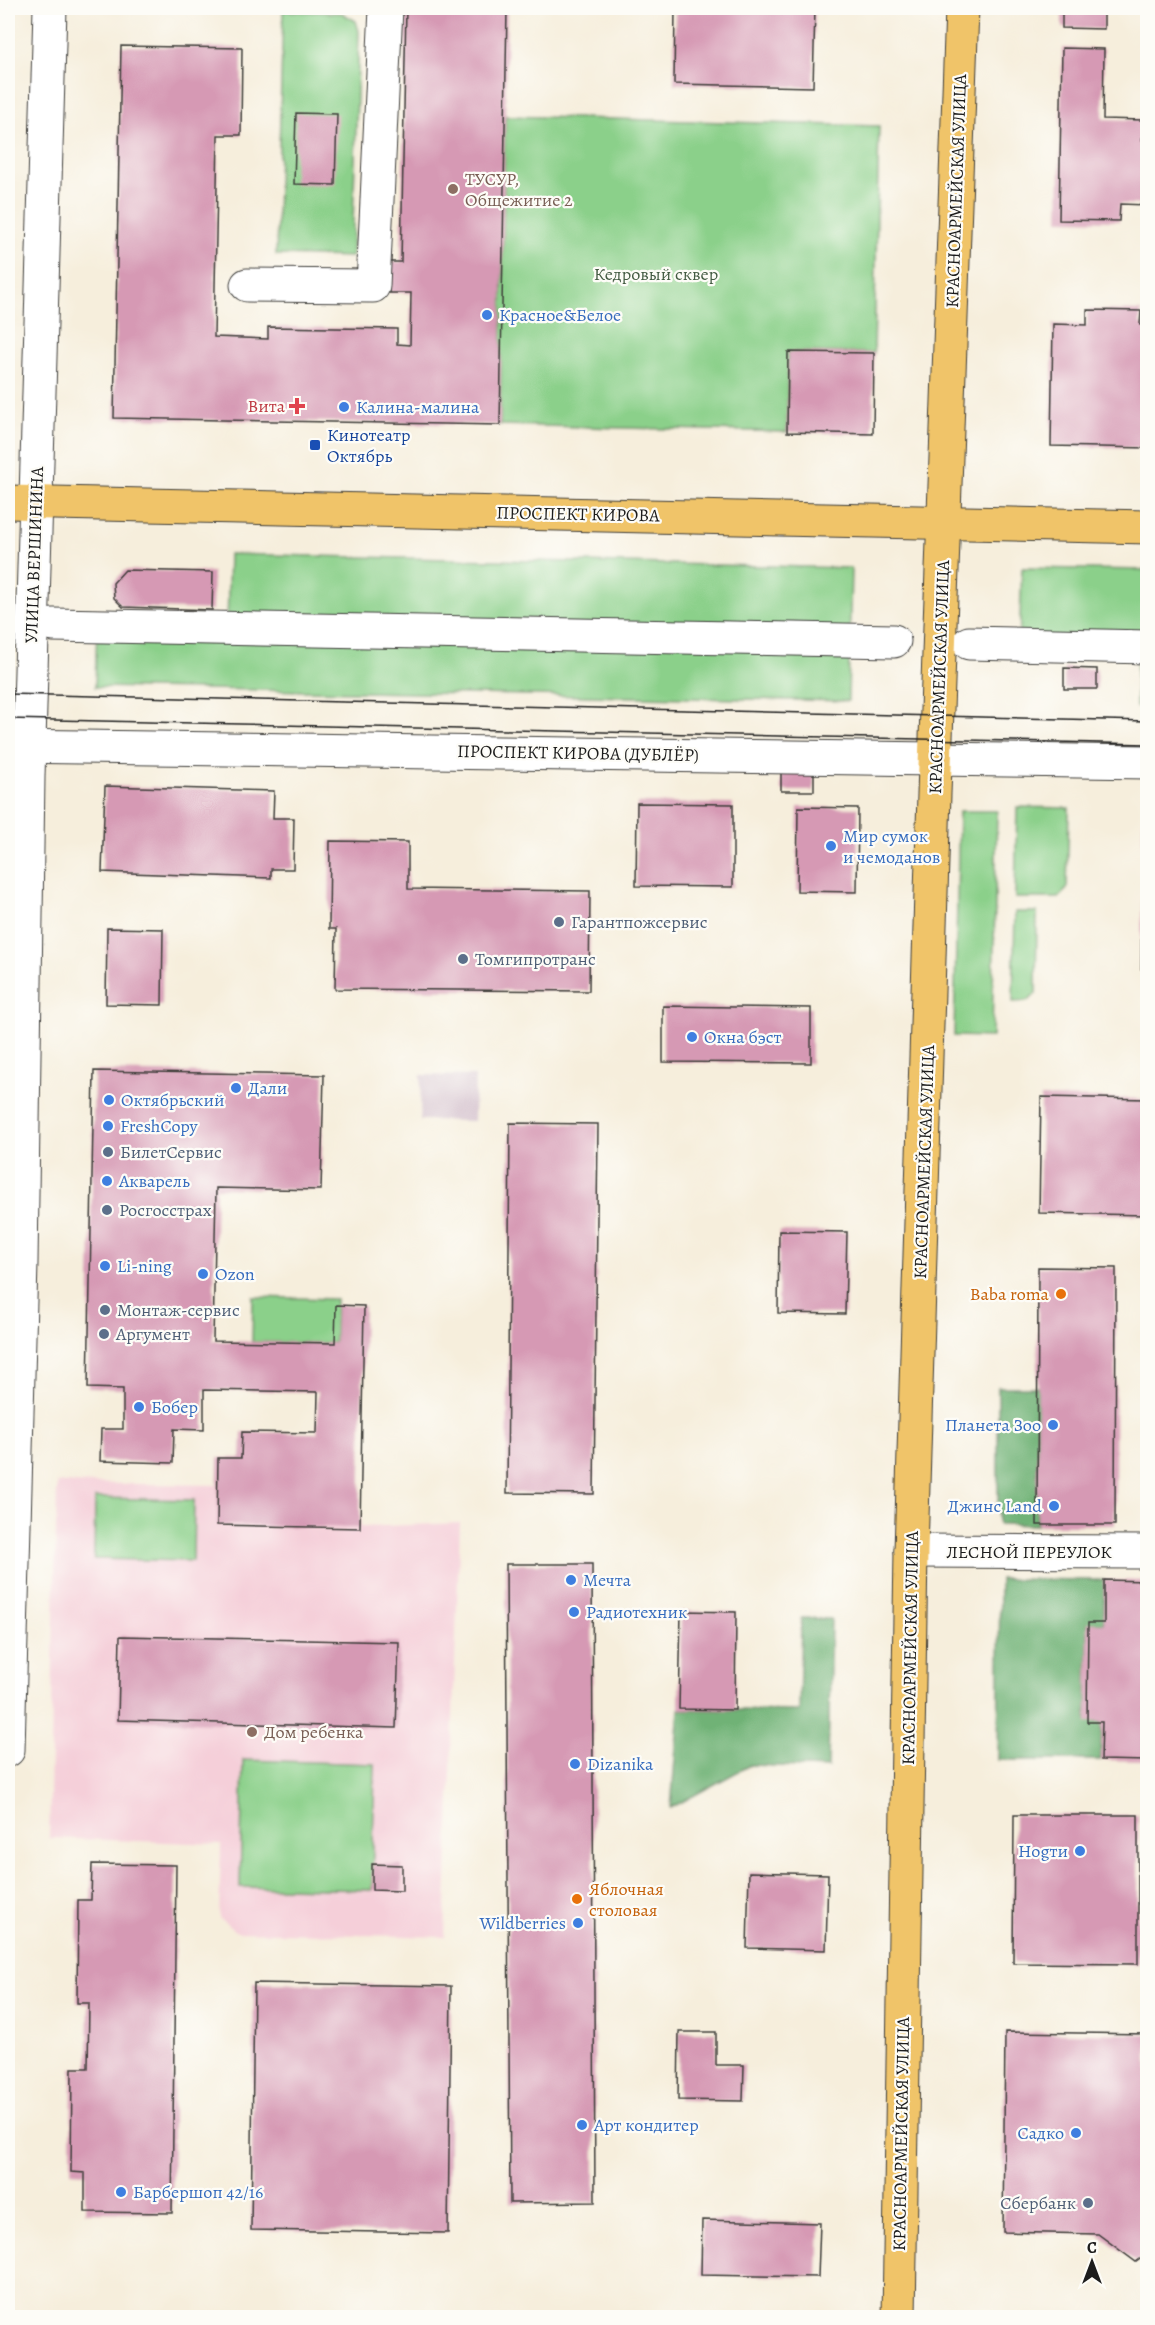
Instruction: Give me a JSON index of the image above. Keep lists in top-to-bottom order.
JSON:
{
  "streets": {
    "main road": ["КРАСНОАРМЕЙСКАЯ УЛИЦА", "ПРОСПЕКТ КИРОВА"],
    "street": ["УЛИЦА ВЕРШИНИНА", "ПРОСПЕКТ КИРОВА (ДУБЛЁР)", "ЛЕСНОЙ ПЕРЕУЛОК"]
  },
  "crossings": [
    ["КРАСНОАРМЕЙСКАЯ УЛИЦА", "ПРОСПЕКТ КИРОВА"],
    ["КРАСНОАРМЕЙСКАЯ УЛИЦА", "ПРОСПЕКТ КИРОВА (ДУБЛЁР)"],
    ["КРАСНОАРМЕЙСКАЯ УЛИЦА", "ЛЕСНОЙ ПЕРЕУЛОК"],
    ["ПРОСПЕКТ КИРОВА", "УЛИЦА ВЕРШИНИНА"],
    ["УЛИЦА ВЕРШИНИНА", "ПРОСПЕКТ КИРОВА (ДУБЛЁР)"]
  ],
  "parks": ["Кедровый сквер"],
  "places": {
    "other": [
      "ТУСУР, Общежитие 2",
      "Красное&Белое",
      "Калина-малина",
      "Мир сумок и чемоданов",
      "Гарантпожсервис",
      "Томгипротранс",
      "Окна бэст",
      "Дали",
      "Октябрьский",
      "FreshCopy",
      "БилетСервис",
      "Акварель",
      "Росгосстрах",
      "Li-ning",
      "Ozon",
      "Baba roma",
      "Монтаж-сервис",
      "Аргумент",
      "Бобер",
      "Планета Зоо",
      "Джинс Land",
      "Мечта",
      "Радиотехник",
      "Дом ребенка",
      "Dizanika",
      "Ноgти",
      "Яблочная столовая",
      "Wildberries",
      "Арт кондитер",
      "Садко",
      "Барбершоп 42/16",
      "Сбербанк"
    ],
    "health": ["Вита"],
    "transit": ["Кинотеатр Октябрь"]
  },
  "north": "top"
}
